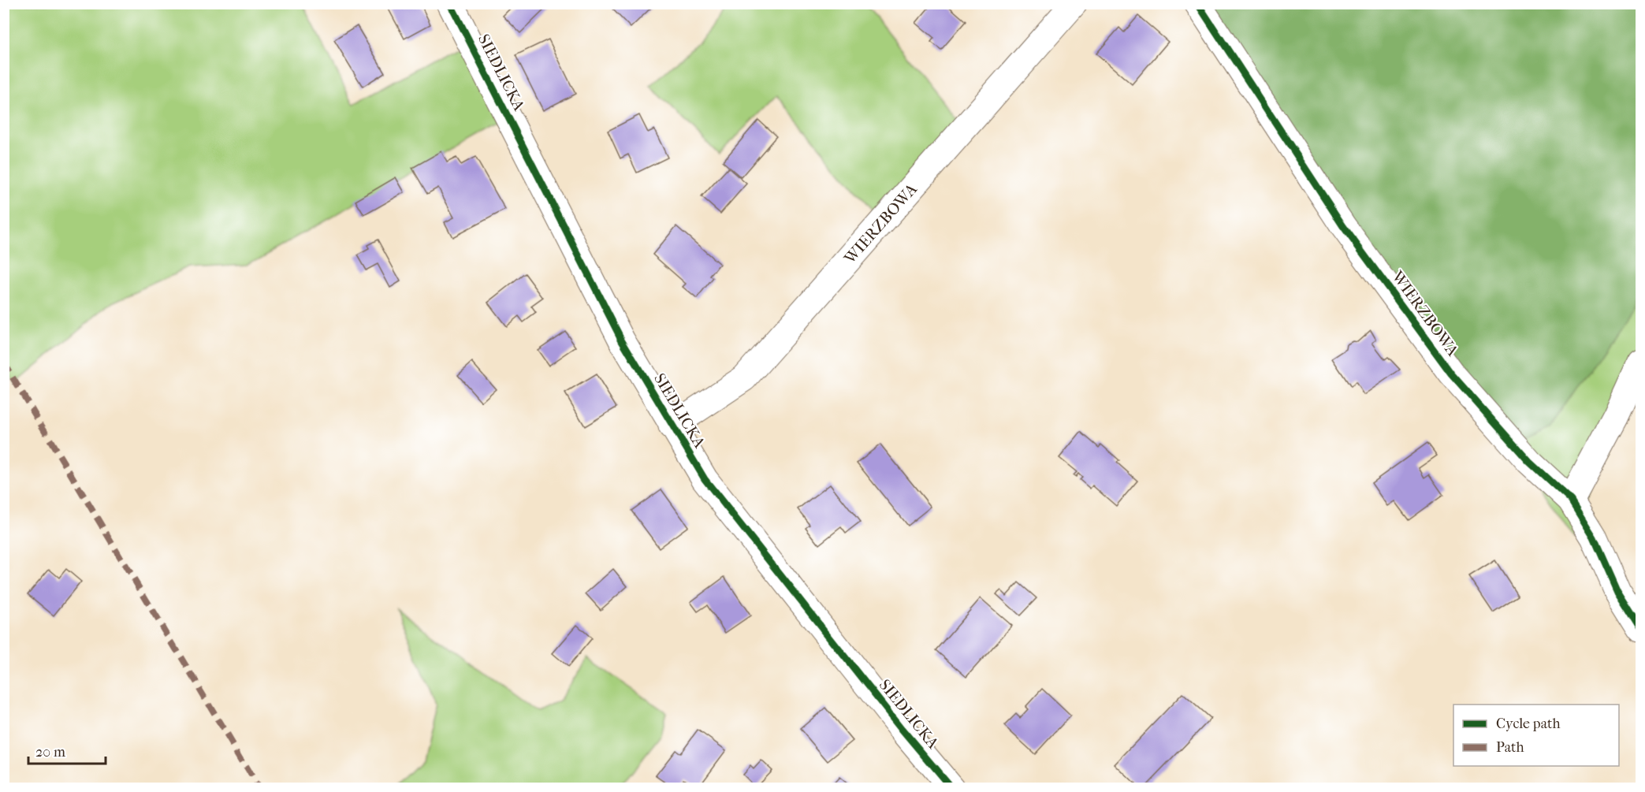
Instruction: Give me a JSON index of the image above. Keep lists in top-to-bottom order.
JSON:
{
  "streets": {
    "street": ["SIEDLICKA", "WIERZBOWA"]
  },
  "crossings": [
    ["SIEDLICKA", "WIERZBOWA"]
  ],
  "legend": ["Cycle path", "Path"],
  "scale_bar": "20 m"
}
